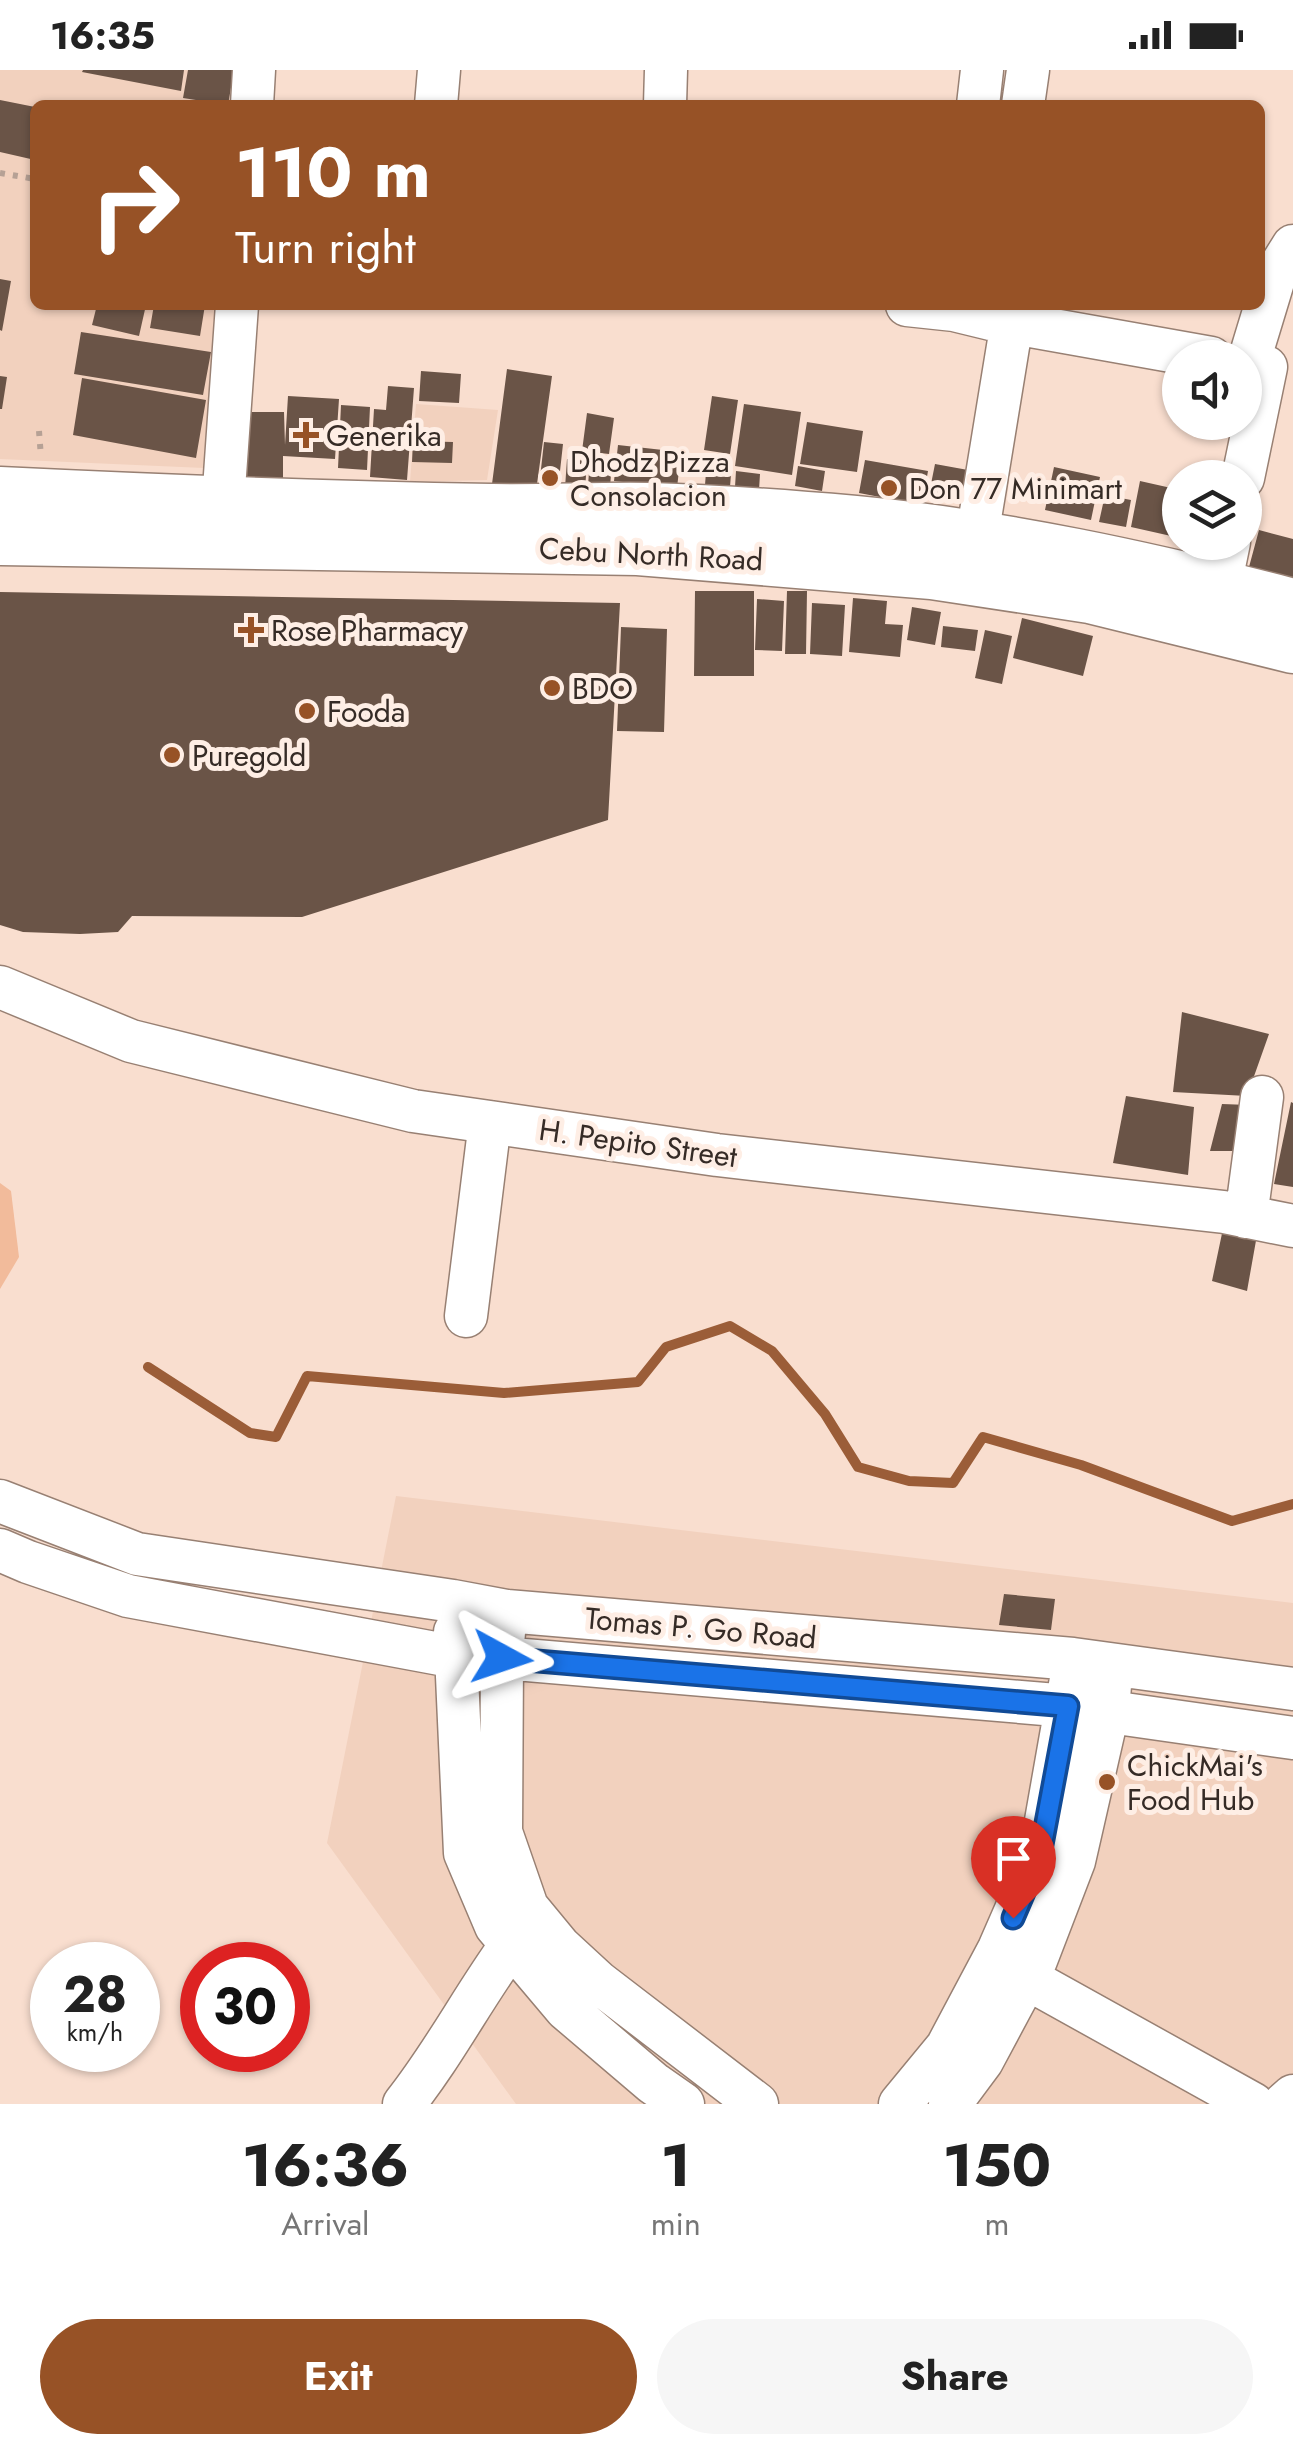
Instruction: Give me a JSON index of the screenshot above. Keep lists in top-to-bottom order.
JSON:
{
  "streets": {
    "main road": ["Cebu North Road"],
    "street": ["H. Pepito Street", "Tomas P. Go Road"]
  },
  "places": {
    "health": ["Generika", "Rose Pharmacy"],
    "other": [
      "Dhodz Pizza Consolacion",
      "Don 77 Minimart",
      "BDO",
      "Fooda",
      "Puregold",
      "ChickMai's Food Hub"
    ]
  },
  "page": {
    "status": "16:35",
    "turn": ["110 m", "Turn right"],
    "speed": "28 km/h",
    "limit": "30",
    "eta": [
      "16:36",
      "Arrival",
      "1",
      "min",
      "150",
      "m"
    ],
    "buttons": ["Exit", "Share"]
  }
}
